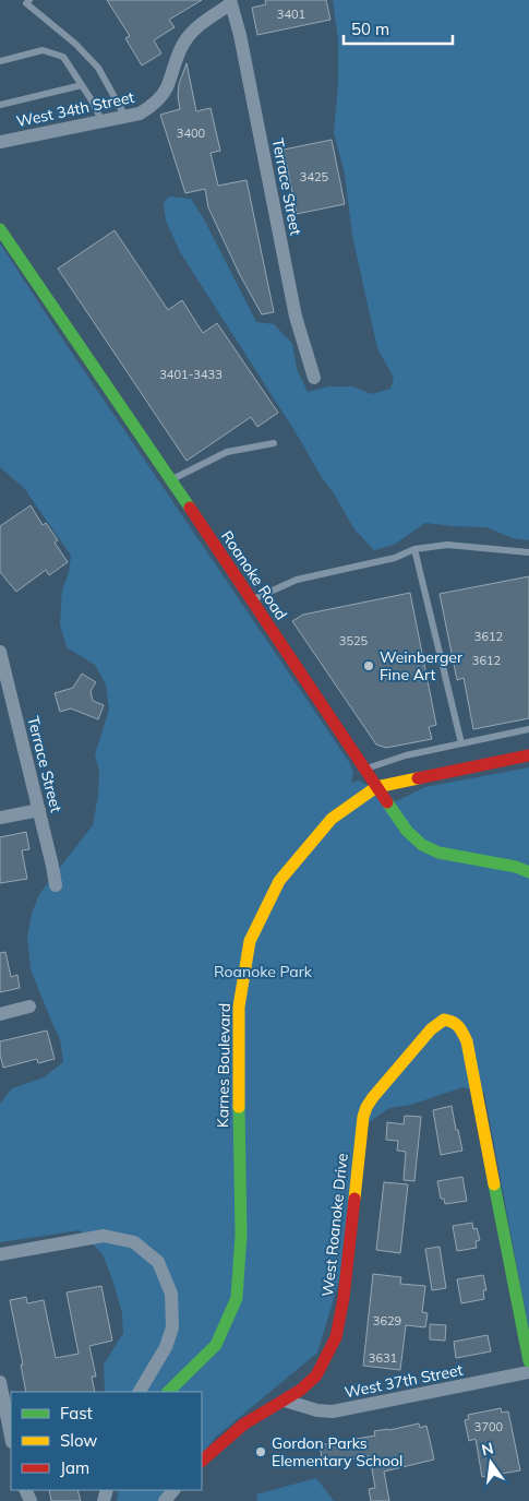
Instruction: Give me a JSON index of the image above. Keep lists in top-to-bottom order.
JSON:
{
  "streets": {
    "street": [
      "West 34th Street",
      "Terrace Street",
      "Roanoke Road",
      "Karnes Boulevard",
      "West Roanoke Drive",
      "West 37th Street"
    ]
  },
  "crossings": [
    ["West 34th Street", "Terrace Street"],
    ["Roanoke Road", "Karnes Boulevard"],
    ["West Roanoke Drive", "West 37th Street"]
  ],
  "parks": ["Roanoke Park"],
  "places": ["Weinberger Fine Art", "Gordon Parks Elementary School"],
  "house_numbers": [
    "3401",
    "3400",
    "3425",
    "3401-3433",
    "3612",
    "3525",
    "3612",
    "3629",
    "3631",
    "3700"
  ],
  "legend": ["Fast", "Slow", "Jam"],
  "scale_bar": "50 m",
  "north": "top"
}
